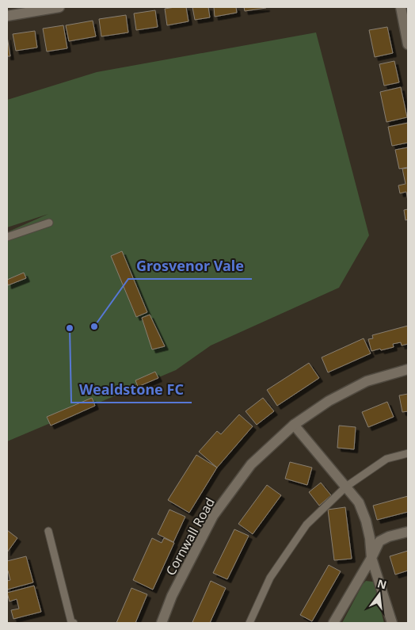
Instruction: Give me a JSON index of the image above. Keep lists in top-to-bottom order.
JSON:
{
  "streets": {
    "street": ["Cornwall Road"]
  },
  "places": ["Grosvenor Vale", "Wealdstone FC"],
  "north": "top"
}
